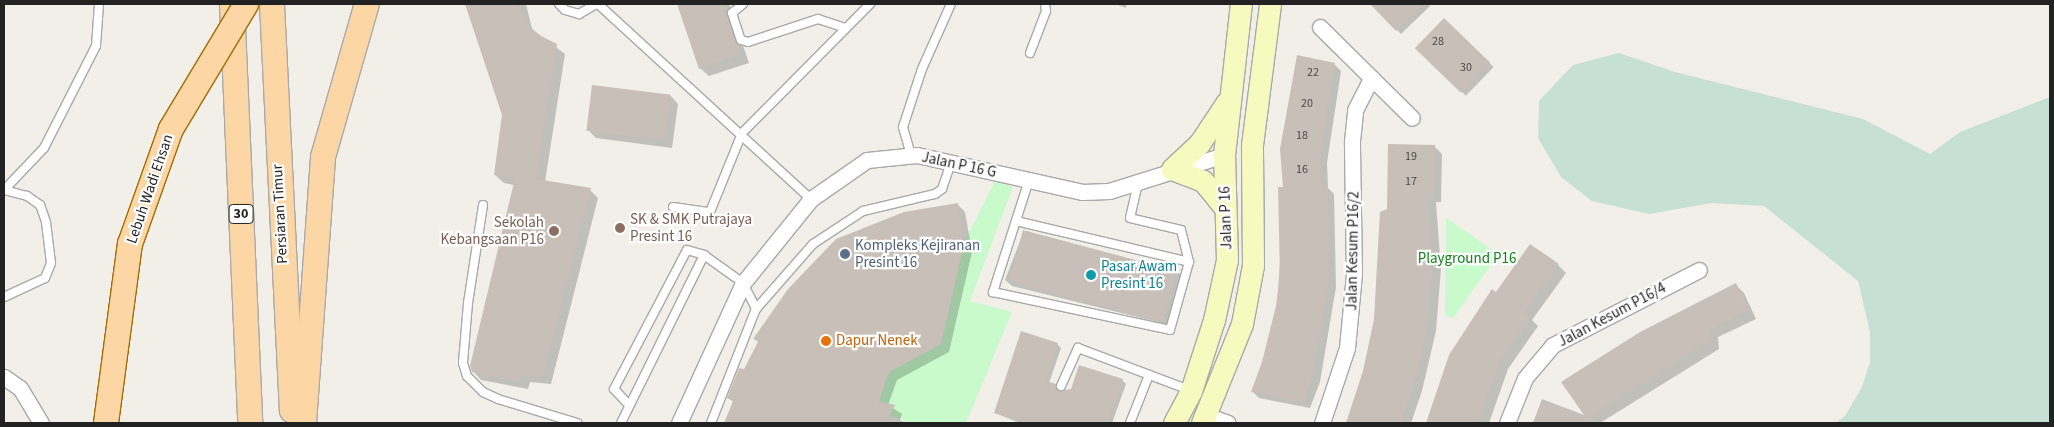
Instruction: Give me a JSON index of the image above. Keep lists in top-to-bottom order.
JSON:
{
  "streets": {
    "main road": ["Lebuh Wadi Ehsan", "30", "Persiaran Timur"],
    "street": [
      "Jalan P 16 G",
      "Jalan P 16",
      "Jalan Kesum P16/2",
      "Jalan Kesum P16/4"
    ]
  },
  "crossings": [
    ["Jalan P 16 G", "Jalan P 16"]
  ],
  "parks": ["Playground P16"],
  "places": [
    "SK & SMK Putrajaya Presint 16",
    "Sekolah Kebangsaan P16",
    "Kompleks Kejiranan Presint 16",
    "Pasar Awam Presint 16",
    "Dapur Nenek"
  ],
  "house_numbers": [
    "28",
    "30",
    "22",
    "20",
    "18",
    "19",
    "16",
    "17"
  ]
}
